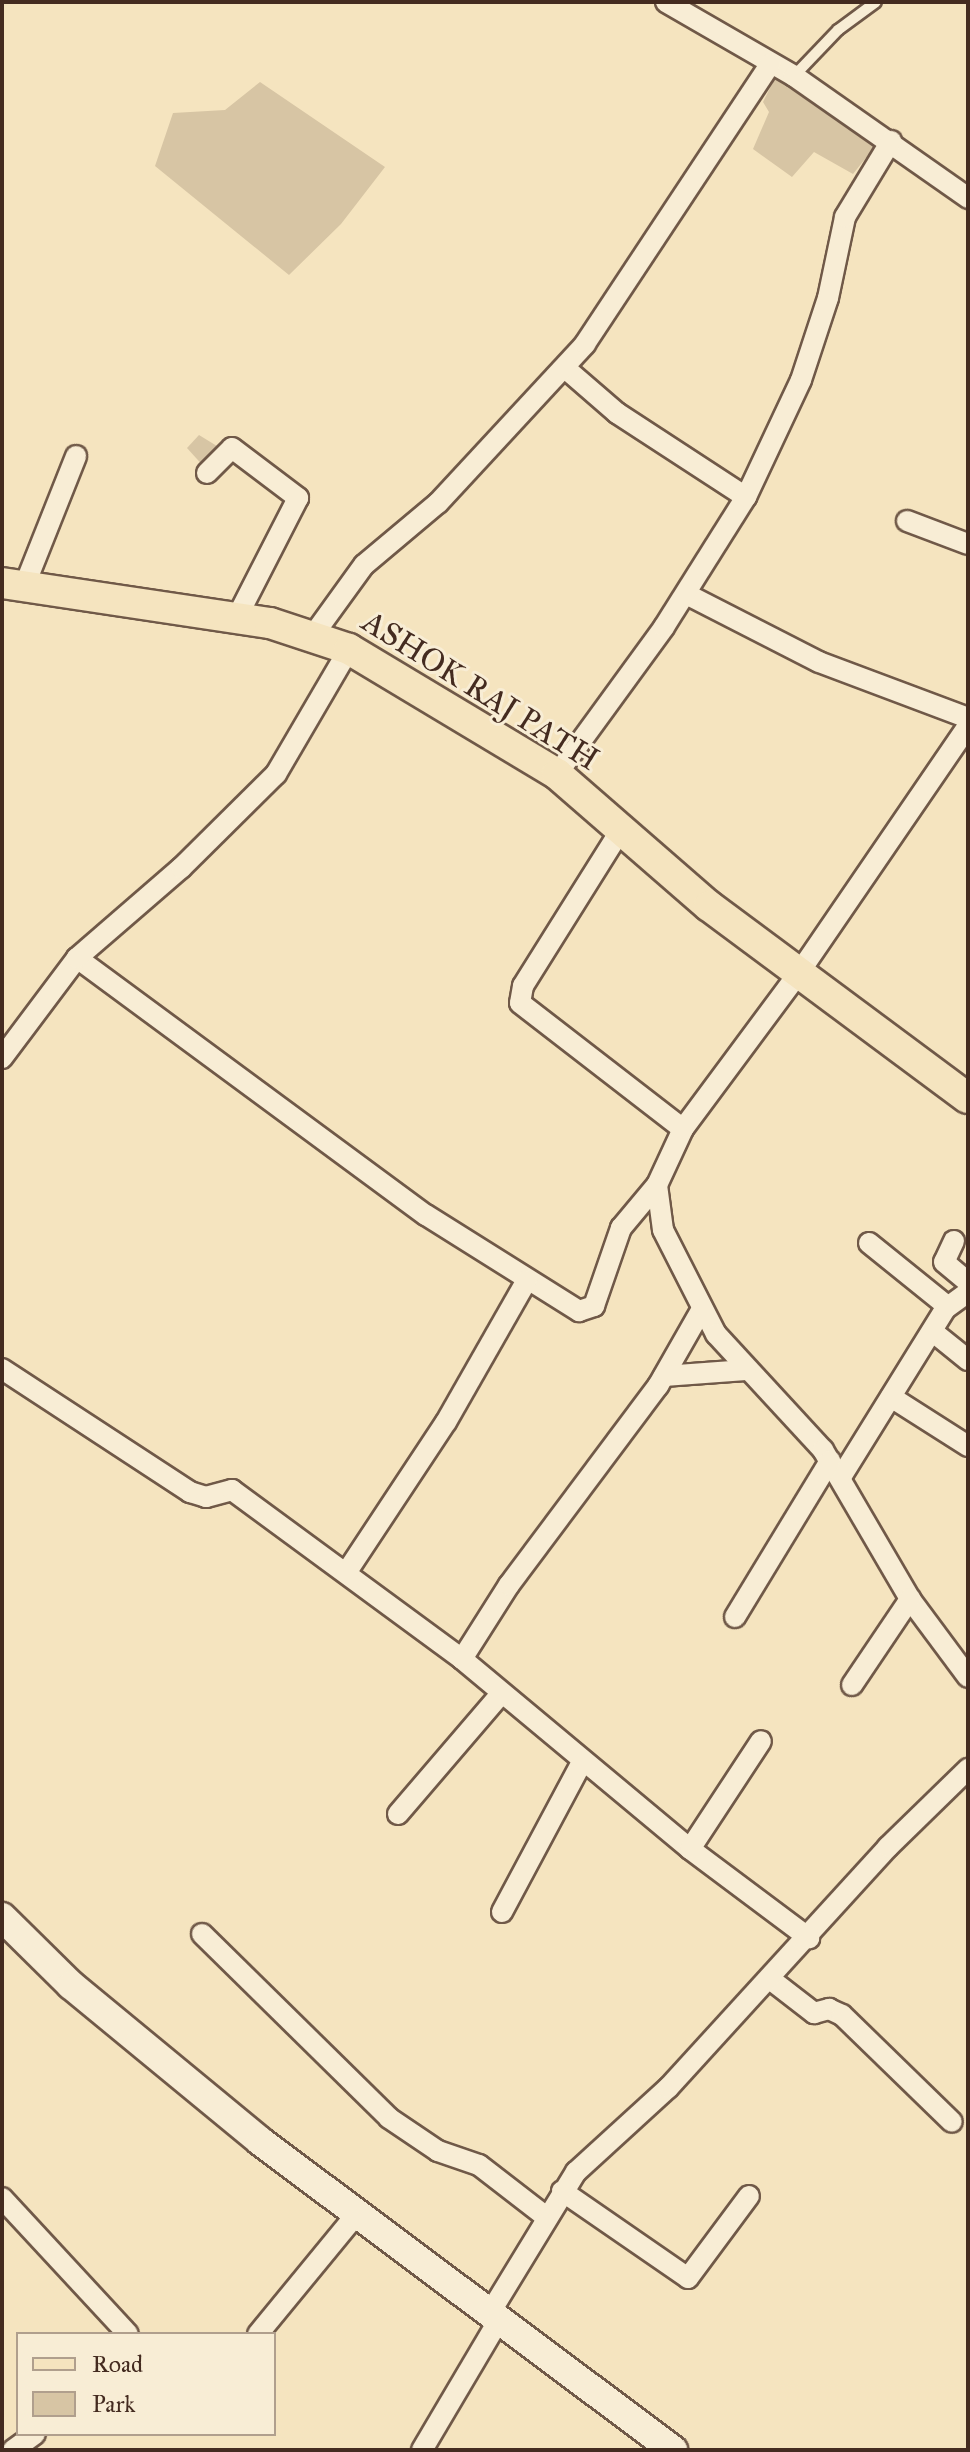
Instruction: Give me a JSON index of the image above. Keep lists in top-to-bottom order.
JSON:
{
  "streets": {
    "main road": ["ASHOK RAJ PATH"]
  },
  "legend": ["Road", "Park"]
}
